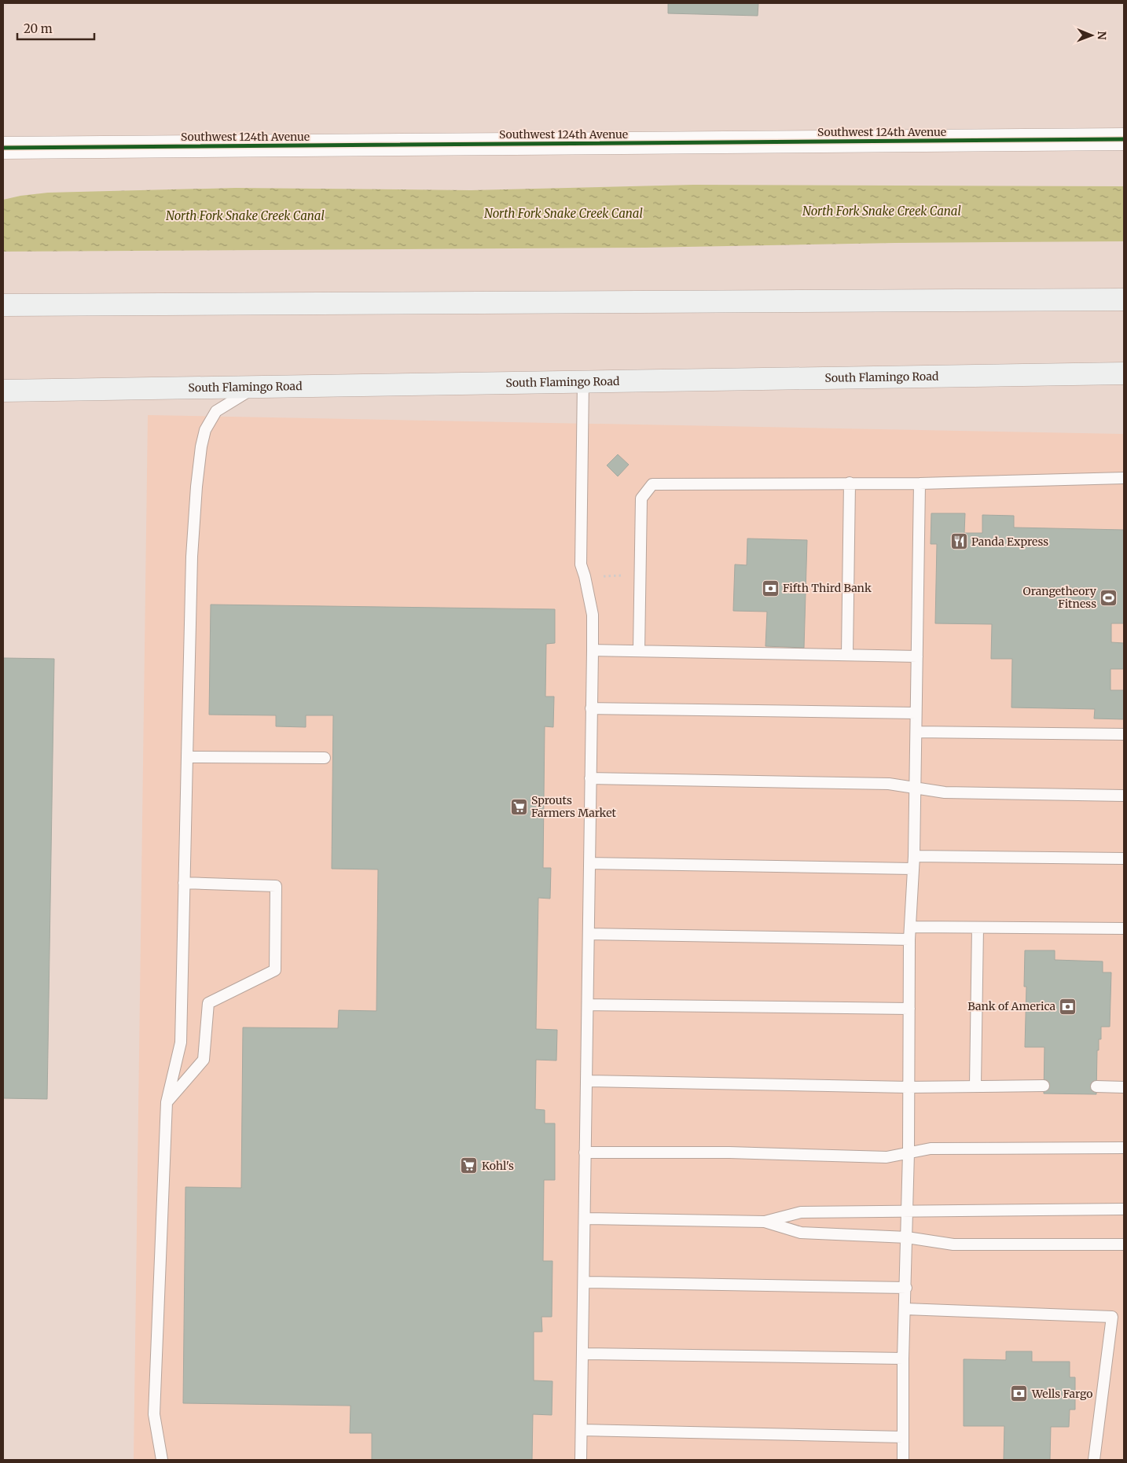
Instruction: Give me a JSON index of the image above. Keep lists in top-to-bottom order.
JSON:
{
  "streets": {
    "main road": ["South Flamingo Road"],
    "street": ["Southwest 124th Avenue"]
  },
  "water": ["North Fork Snake Creek Canal"],
  "places": {
    "restaurant": ["Panda Express"],
    "bank": ["Fifth Third Bank", "Bank of America", "Wells Fargo"],
    "sports": ["Orangetheory Fitness"],
    "supermarket": ["Sprouts Farmers Market", "Kohl's"]
  },
  "scale_bar": "20 m",
  "north": "right"
}
